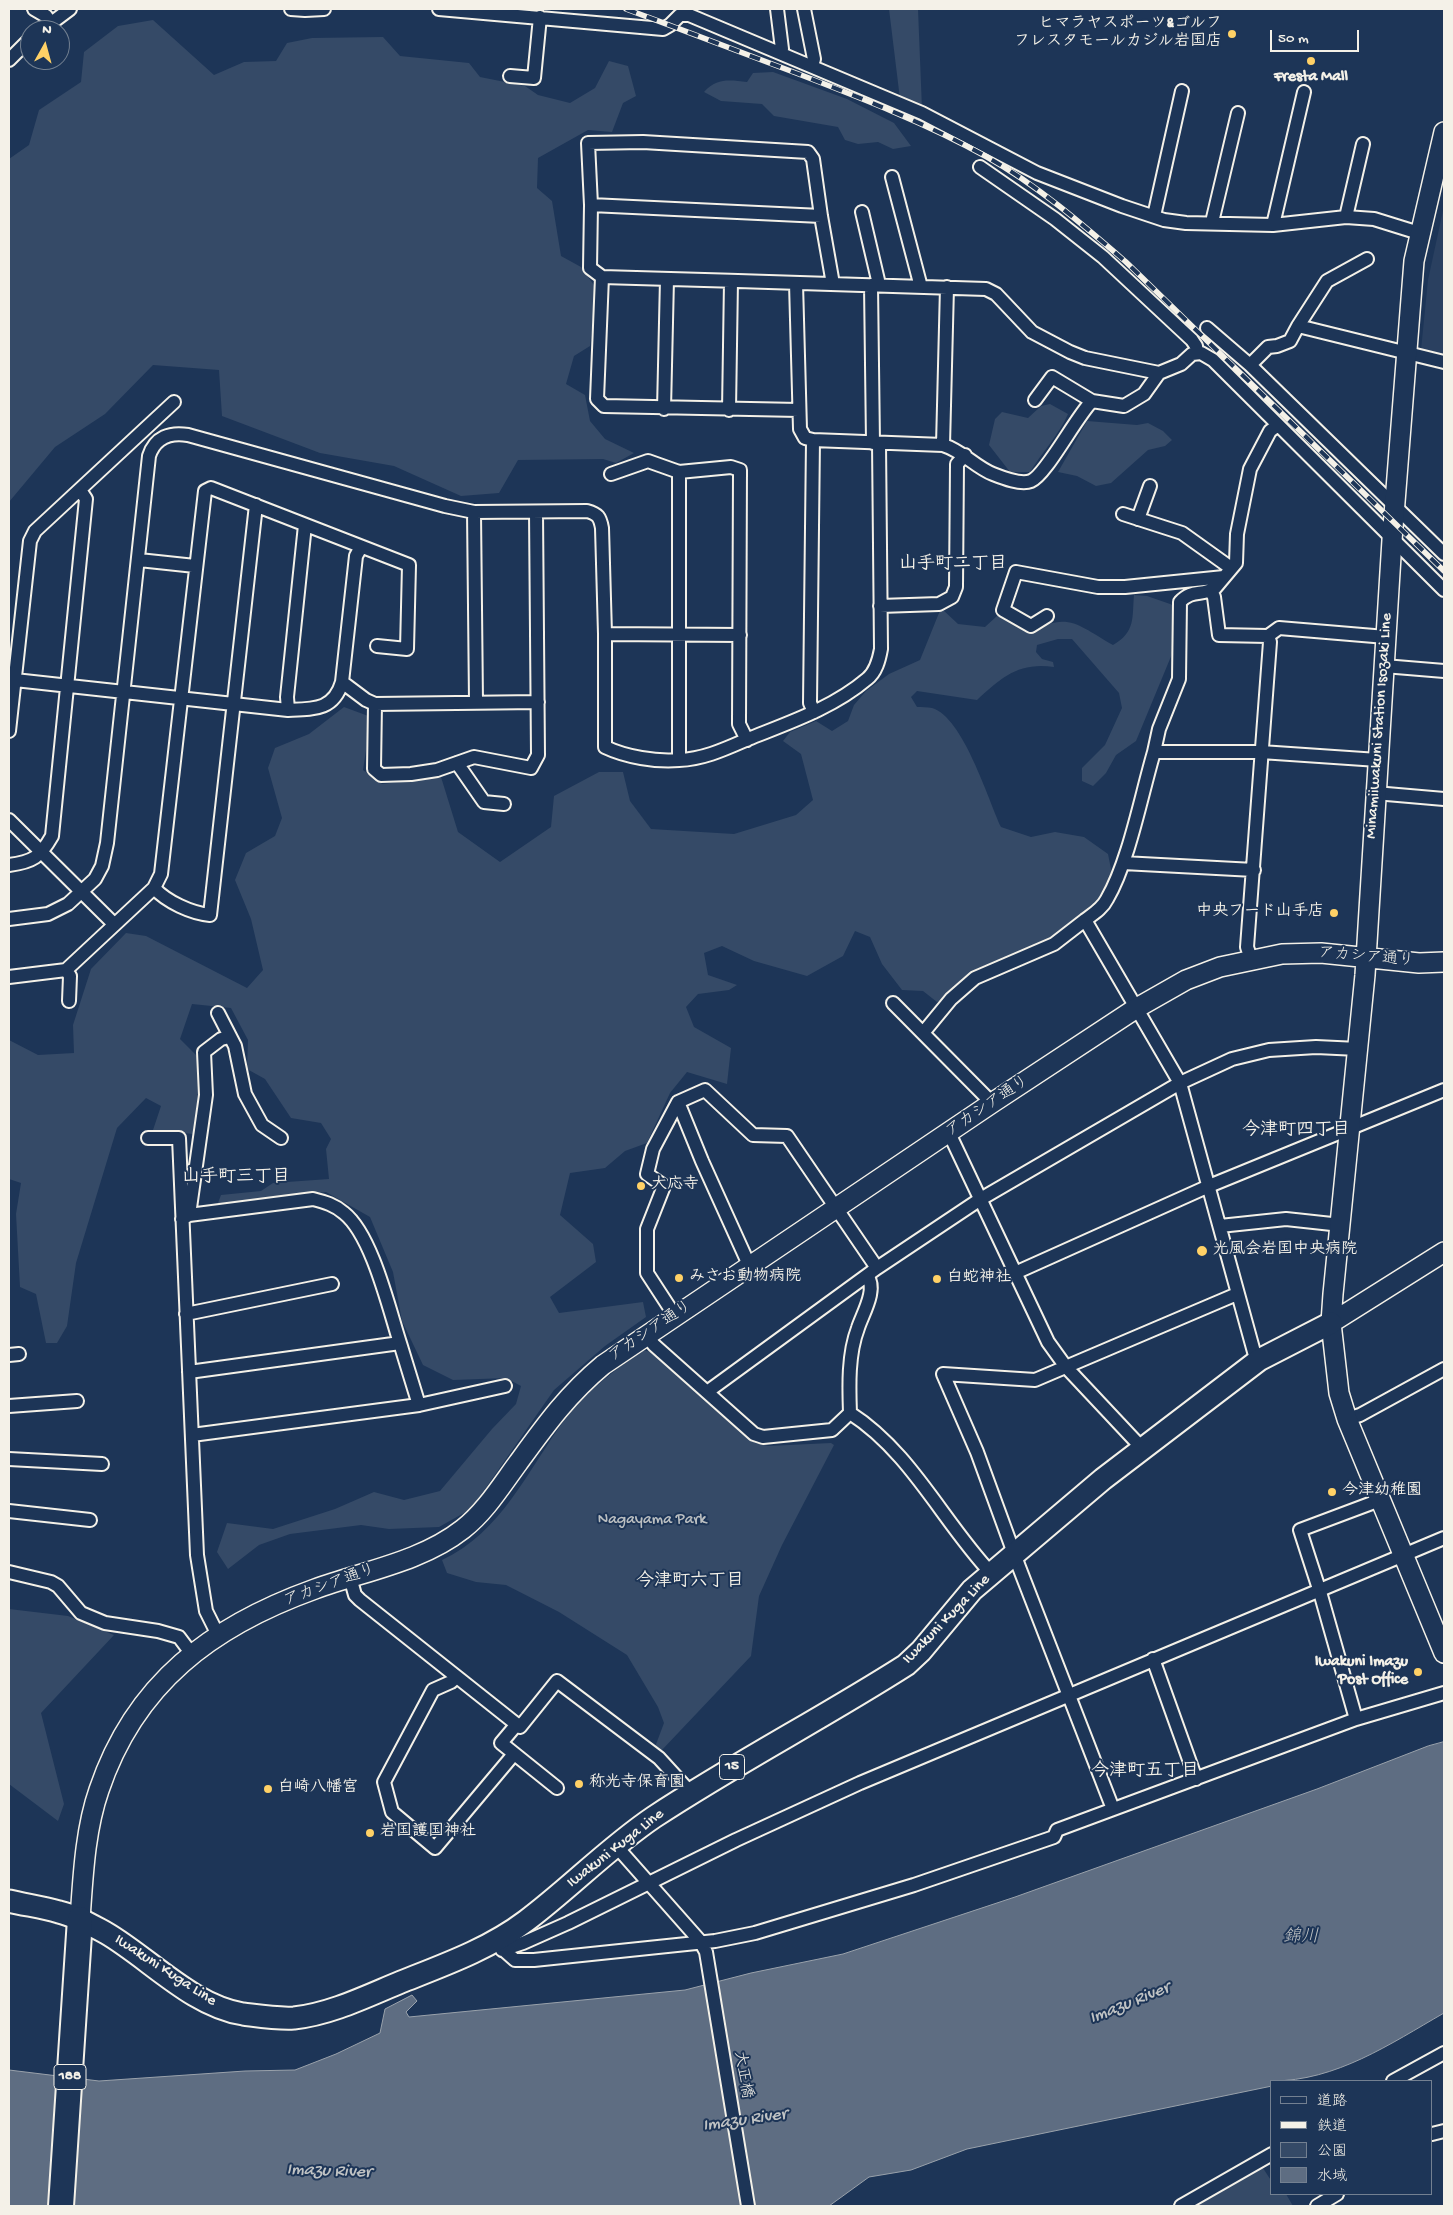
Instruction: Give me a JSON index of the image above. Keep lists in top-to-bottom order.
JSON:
{
  "streets": {
    "highway": ["188"],
    "main road": ["Iwakuni Kuga Line", "15"],
    "street": ["Minamiiwakuni Station Isozaki Line", "アカシア通り", "大正橋"]
  },
  "crossings": [
    ["Minamiiwakuni Station Isozaki Line", "アカシア通り"],
    ["Minamiiwakuni Station Isozaki Line", "Iwakuni Kuga Line"],
    ["アカシア通り", "Iwakuni Kuga Line"],
    ["アカシア通り", "188"],
    ["Iwakuni Kuga Line", "188"]
  ],
  "districts": [
    "山手町二丁目",
    "今津町四丁目",
    "山手町三丁目",
    "今津町六丁目",
    "今津町五丁目"
  ],
  "water": ["錦川", "Imazu River"],
  "parks": ["Nagayama Park"],
  "places": [
    "ヒマラヤスポーツ&ゴルフ フレスタモールカジル岩国店",
    "Fresta Mall",
    "中央フード山手店",
    "大応寺",
    "光風会岩国中央病院",
    "みさお動物病院",
    "白蛇神社",
    "今津幼稚園",
    "Iwakuni Imazu Post Office",
    "称光寺保育園",
    "白崎八幡宮",
    "岩国護国神社"
  ],
  "legend": [
    "道路",
    "鉄道",
    "公園",
    "水域"
  ],
  "scale_bar": "50 m",
  "north": "top"
}
